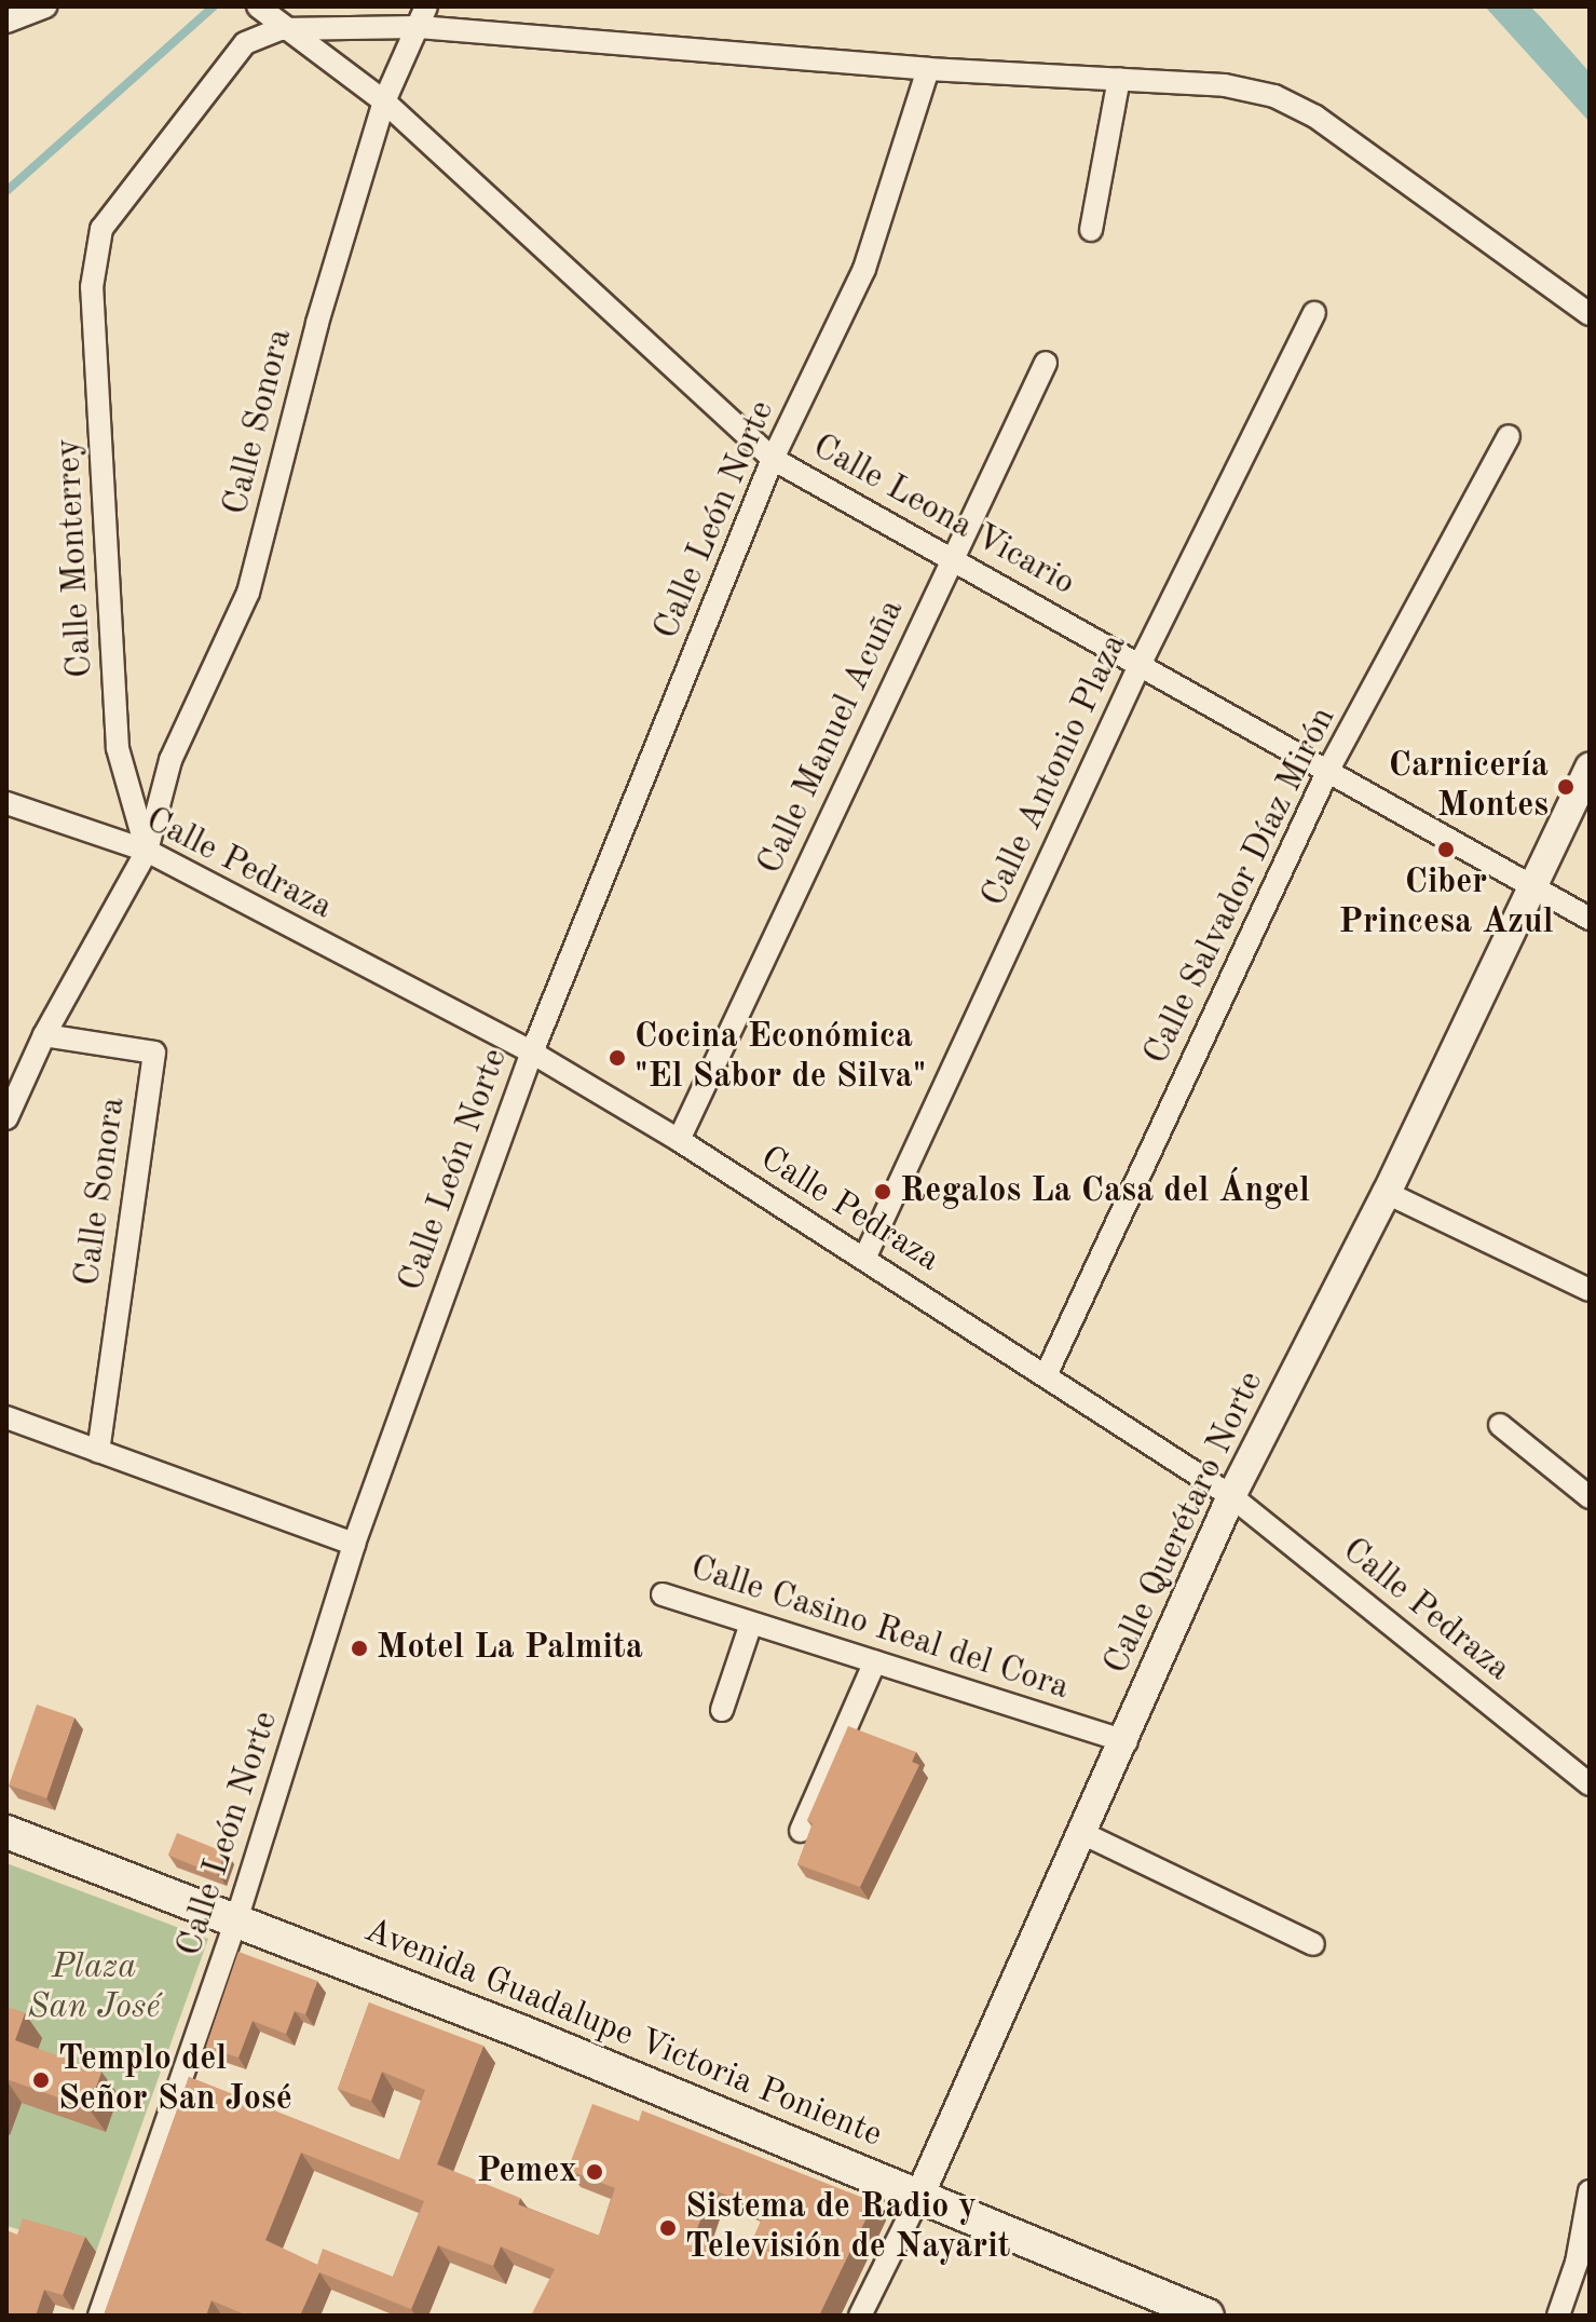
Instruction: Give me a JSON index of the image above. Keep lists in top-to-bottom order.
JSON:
{
  "streets": {
    "main road": ["Avenida Guadalupe Victoria Poniente"],
    "street": [
      "Calle Sonora",
      "Calle Leona Vicario",
      "Calle León Norte",
      "Calle Monterrey",
      "Calle Manuel Acuña",
      "Calle Antonio Plaza",
      "Calle Pedraza",
      "Calle Salvador Díaz Mirón",
      "Calle Querétaro Norte",
      "Calle Casino Real del Cora"
    ]
  },
  "crossings": [
    ["Calle Sonora", "Calle Leona Vicario"],
    ["Calle Sonora", "Calle Monterrey"],
    ["Calle Sonora", "Calle Pedraza"],
    ["Calle Leona Vicario", "Calle León Norte"],
    ["Calle Leona Vicario", "Calle Monterrey"],
    ["Calle Leona Vicario", "Calle Manuel Acuña"],
    ["Calle Leona Vicario", "Calle Antonio Plaza"],
    ["Calle Leona Vicario", "Calle Salvador Díaz Mirón"],
    ["Calle Leona Vicario", "Calle Querétaro Norte"],
    ["Calle León Norte", "Calle Pedraza"],
    ["Calle León Norte", "Avenida Guadalupe Victoria Poniente"],
    ["Calle Monterrey", "Calle Pedraza"],
    ["Calle Manuel Acuña", "Calle Pedraza"],
    ["Calle Antonio Plaza", "Calle Pedraza"],
    ["Calle Pedraza", "Calle Salvador Díaz Mirón"],
    ["Calle Pedraza", "Calle Querétaro Norte"],
    ["Calle Querétaro Norte", "Calle Casino Real del Cora"],
    ["Calle Querétaro Norte", "Avenida Guadalupe Victoria Poniente"]
  ],
  "parks": ["Plaza San José"],
  "places": [
    "Carnicería Montes",
    "Ciber Princesa Azul",
    "Cocina Económica \"El Sabor de Silva\"",
    "Regalos La Casa del Ángel",
    "Motel La Palmita",
    "Templo del Señor San José",
    "Pemex",
    "Sistema de Radio y Televisión de Nayarit"
  ]
}
